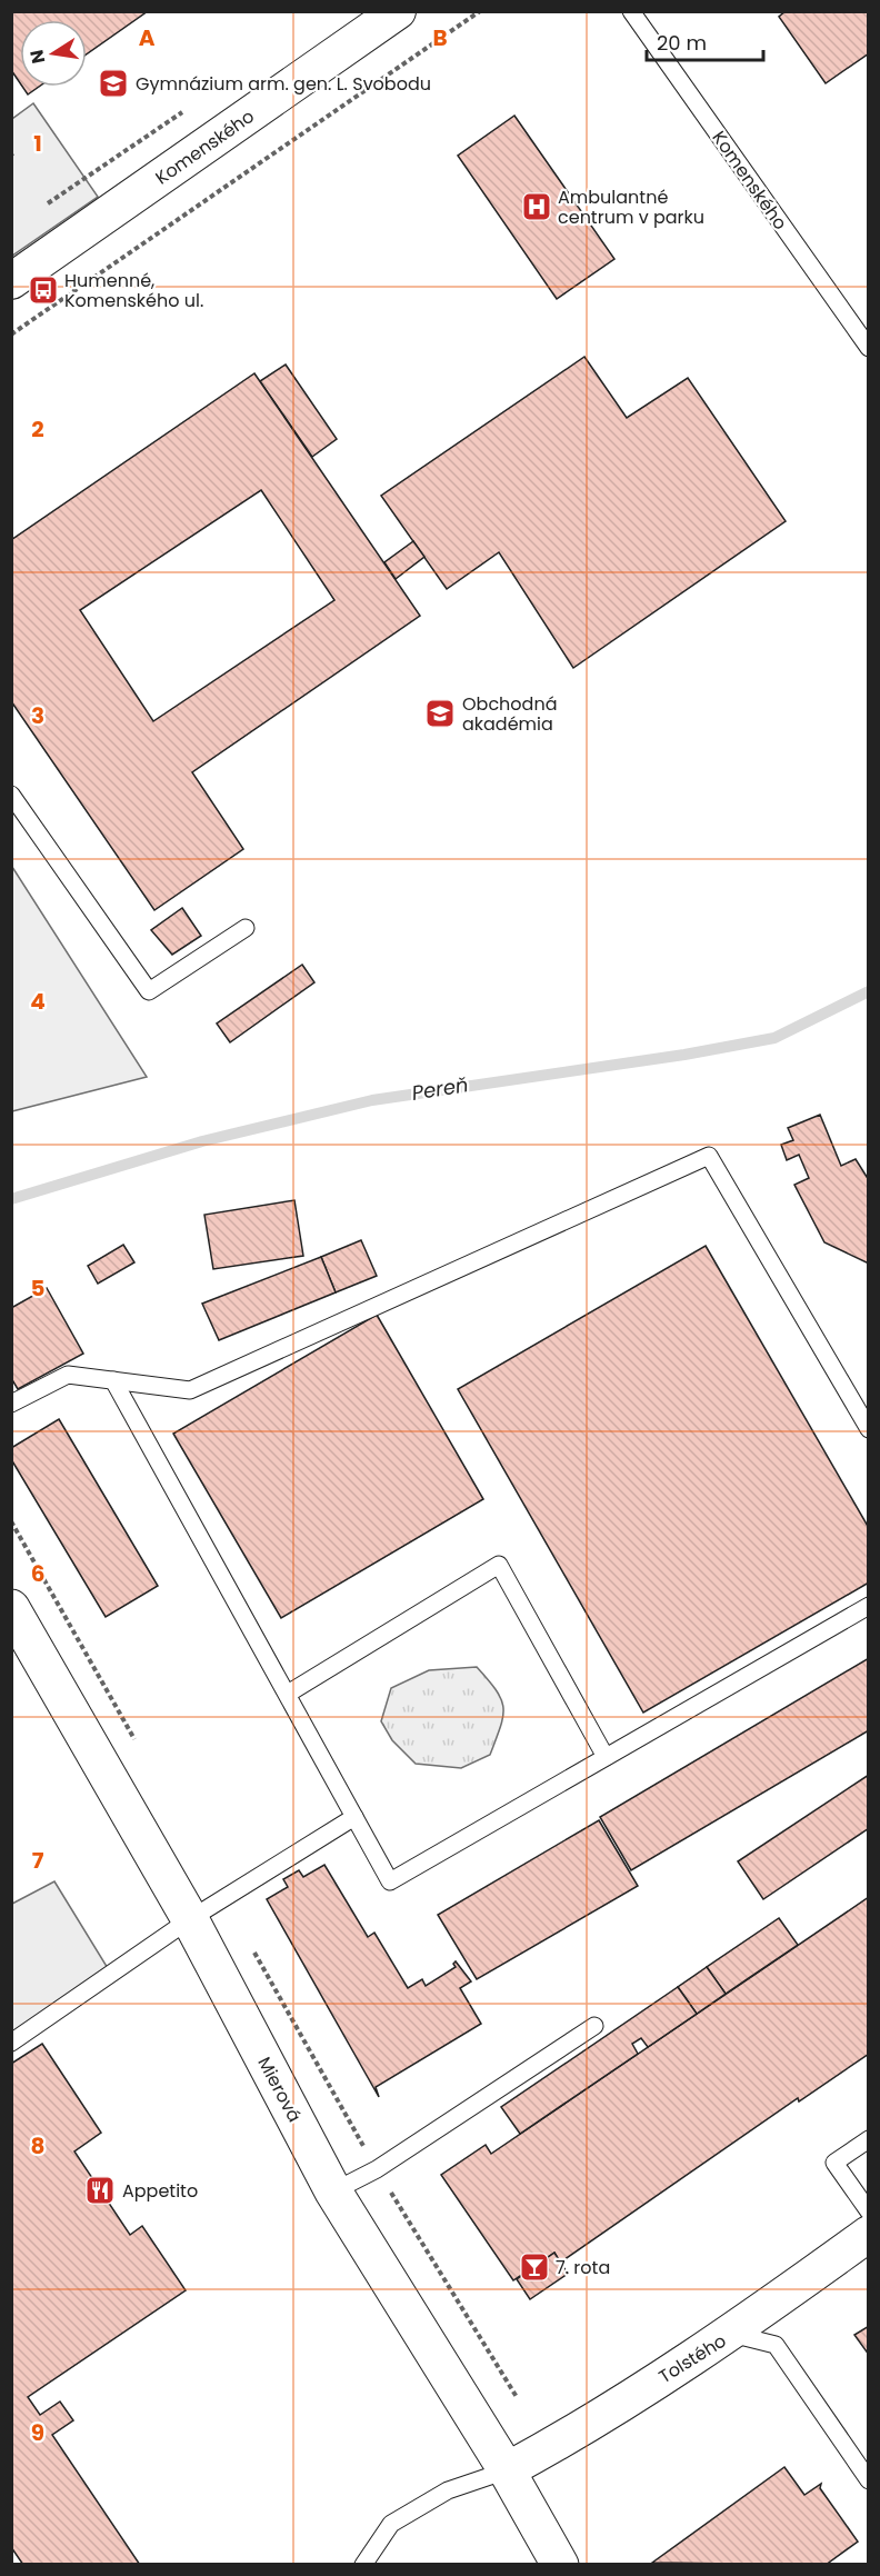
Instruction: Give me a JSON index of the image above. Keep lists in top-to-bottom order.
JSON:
{
  "streets": {
    "main road": ["Mierová"],
    "street": ["Komenského", "Tolstého"]
  },
  "crossings": [
    ["Mierová", "Tolstého"]
  ],
  "water": ["Pereň"],
  "places": {
    "school or university": ["Gymnázium arm. gen. L. Svobodu", "Obchodná akadémia"],
    "hospital": ["Ambulantné centrum v parku"],
    "bus stop": ["Humenné, Komenského ul."],
    "restaurant": ["Appetito"],
    "bar": ["7. rota"]
  },
  "scale_bar": "20 m",
  "north": "left",
  "grid": {
    "columns": ["A", "B"],
    "rows": [
      "1",
      "2",
      "3",
      "4",
      "5",
      "6",
      "7",
      "8",
      "9"
    ]
  }
}
